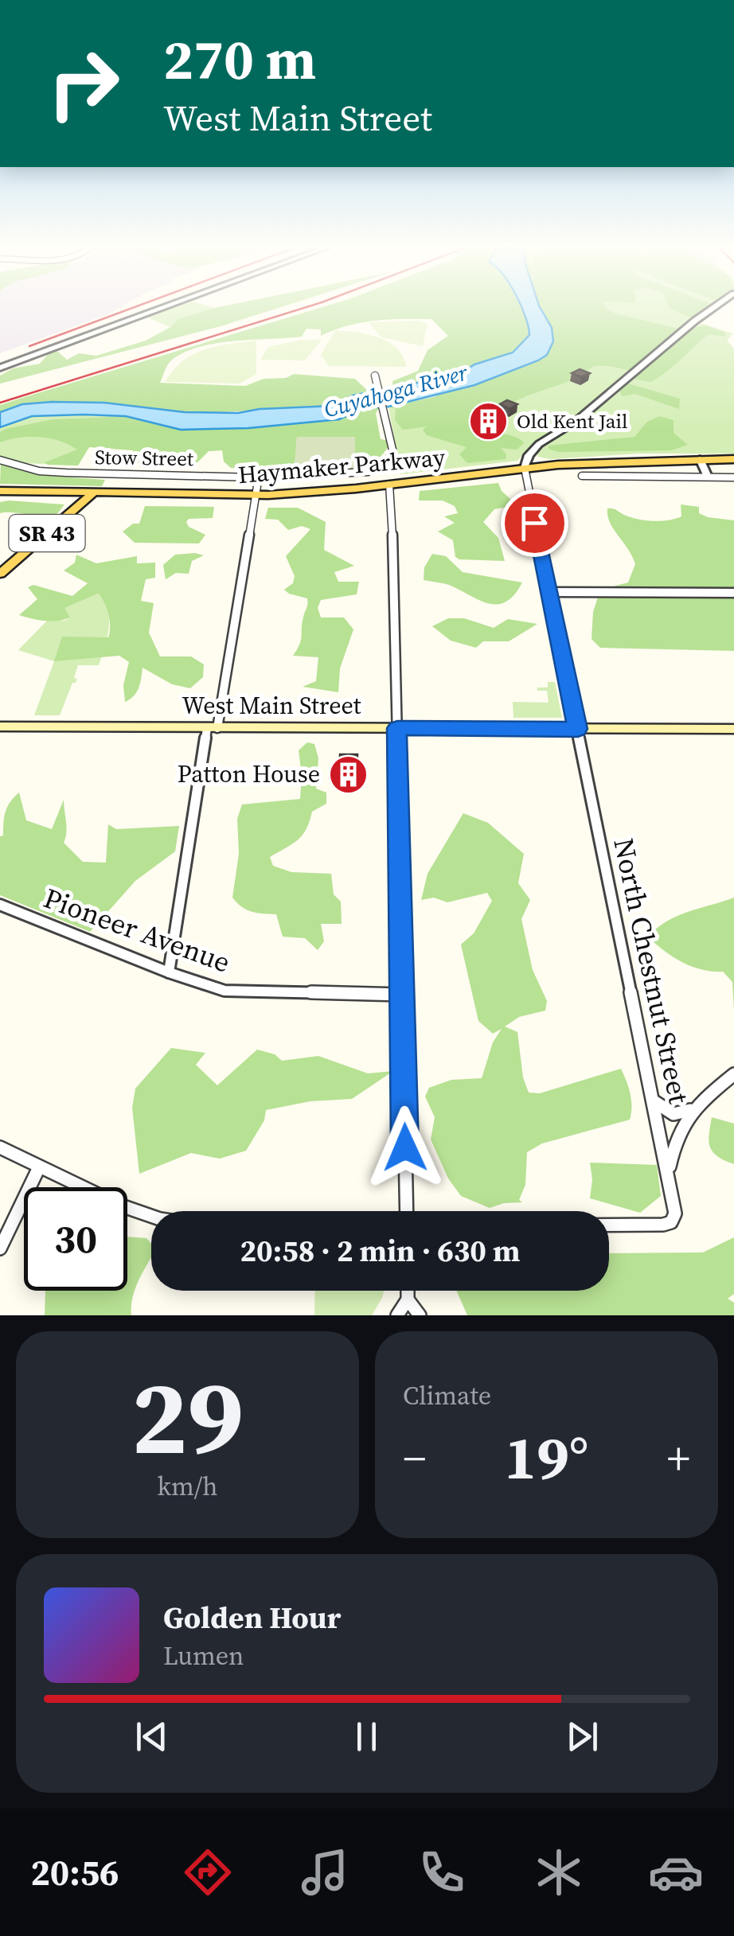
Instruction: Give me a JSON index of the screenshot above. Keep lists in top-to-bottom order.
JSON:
{
  "streets": {
    "main road": ["Haymaker Parkway", "SR 43", "West Main Street"],
    "street": ["Stow Street", "Pioneer Avenue", "North Chestnut Street"]
  },
  "crossings": [
    ["Haymaker Parkway", "SR 43"],
    ["Haymaker Parkway", "North Chestnut Street"],
    ["West Main Street", "North Chestnut Street"]
  ],
  "water": ["Cuyahoga River"],
  "places": {
    "building": ["Old Kent Jail", "Patton House"]
  },
  "page": {
    "turn": ["270 m", "West Main Street"],
    "limit": "30",
    "trip": "20:58 · 2 min · 630 m",
    "tile": [
      ["29", "km/h"],
      "Climate"
    ],
    "heat": ["−", "19°", "+"],
    "song": ["Golden Hour", "Lumen"],
    "tabs": "20:56"
  }
}
